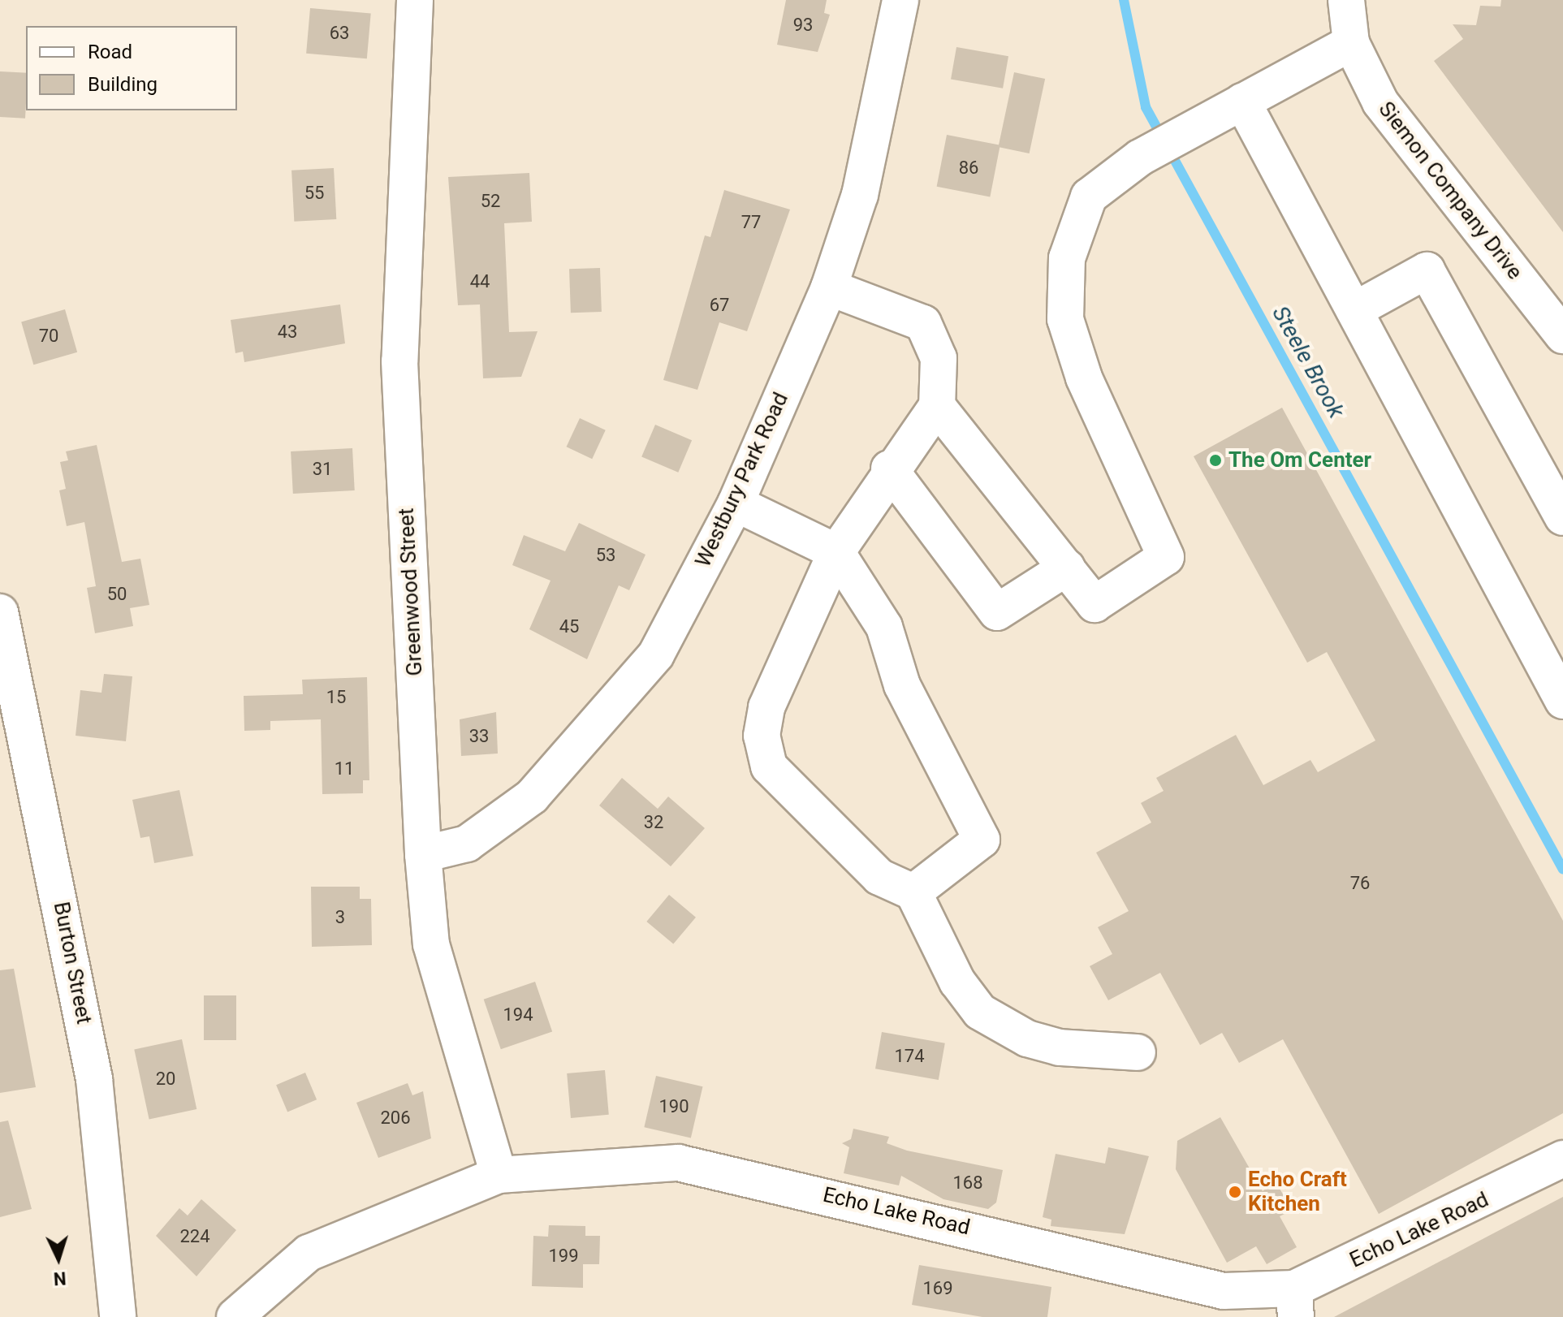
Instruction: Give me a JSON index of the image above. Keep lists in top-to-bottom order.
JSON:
{
  "streets": {
    "street": [
      "Siemon Company Drive",
      "Westbury Park Road",
      "Greenwood Street",
      "Burton Street",
      "Echo Lake Road"
    ]
  },
  "crossings": [
    ["Westbury Park Road", "Greenwood Street"],
    ["Greenwood Street", "Echo Lake Road"]
  ],
  "water": ["Steele Brook"],
  "places": ["The Om Center", "Echo Craft Kitchen"],
  "house_numbers": [
    "93",
    "63",
    "86",
    "55",
    "52",
    "77",
    "44",
    "67",
    "43",
    "70",
    "31",
    "53",
    "50",
    "45",
    "15",
    "33",
    "11",
    "32",
    "76",
    "3",
    "194",
    "174",
    "20",
    "190",
    "206",
    "168",
    "224",
    "199",
    "169"
  ],
  "legend": ["Road", "Building"],
  "north": "bottom"
}
